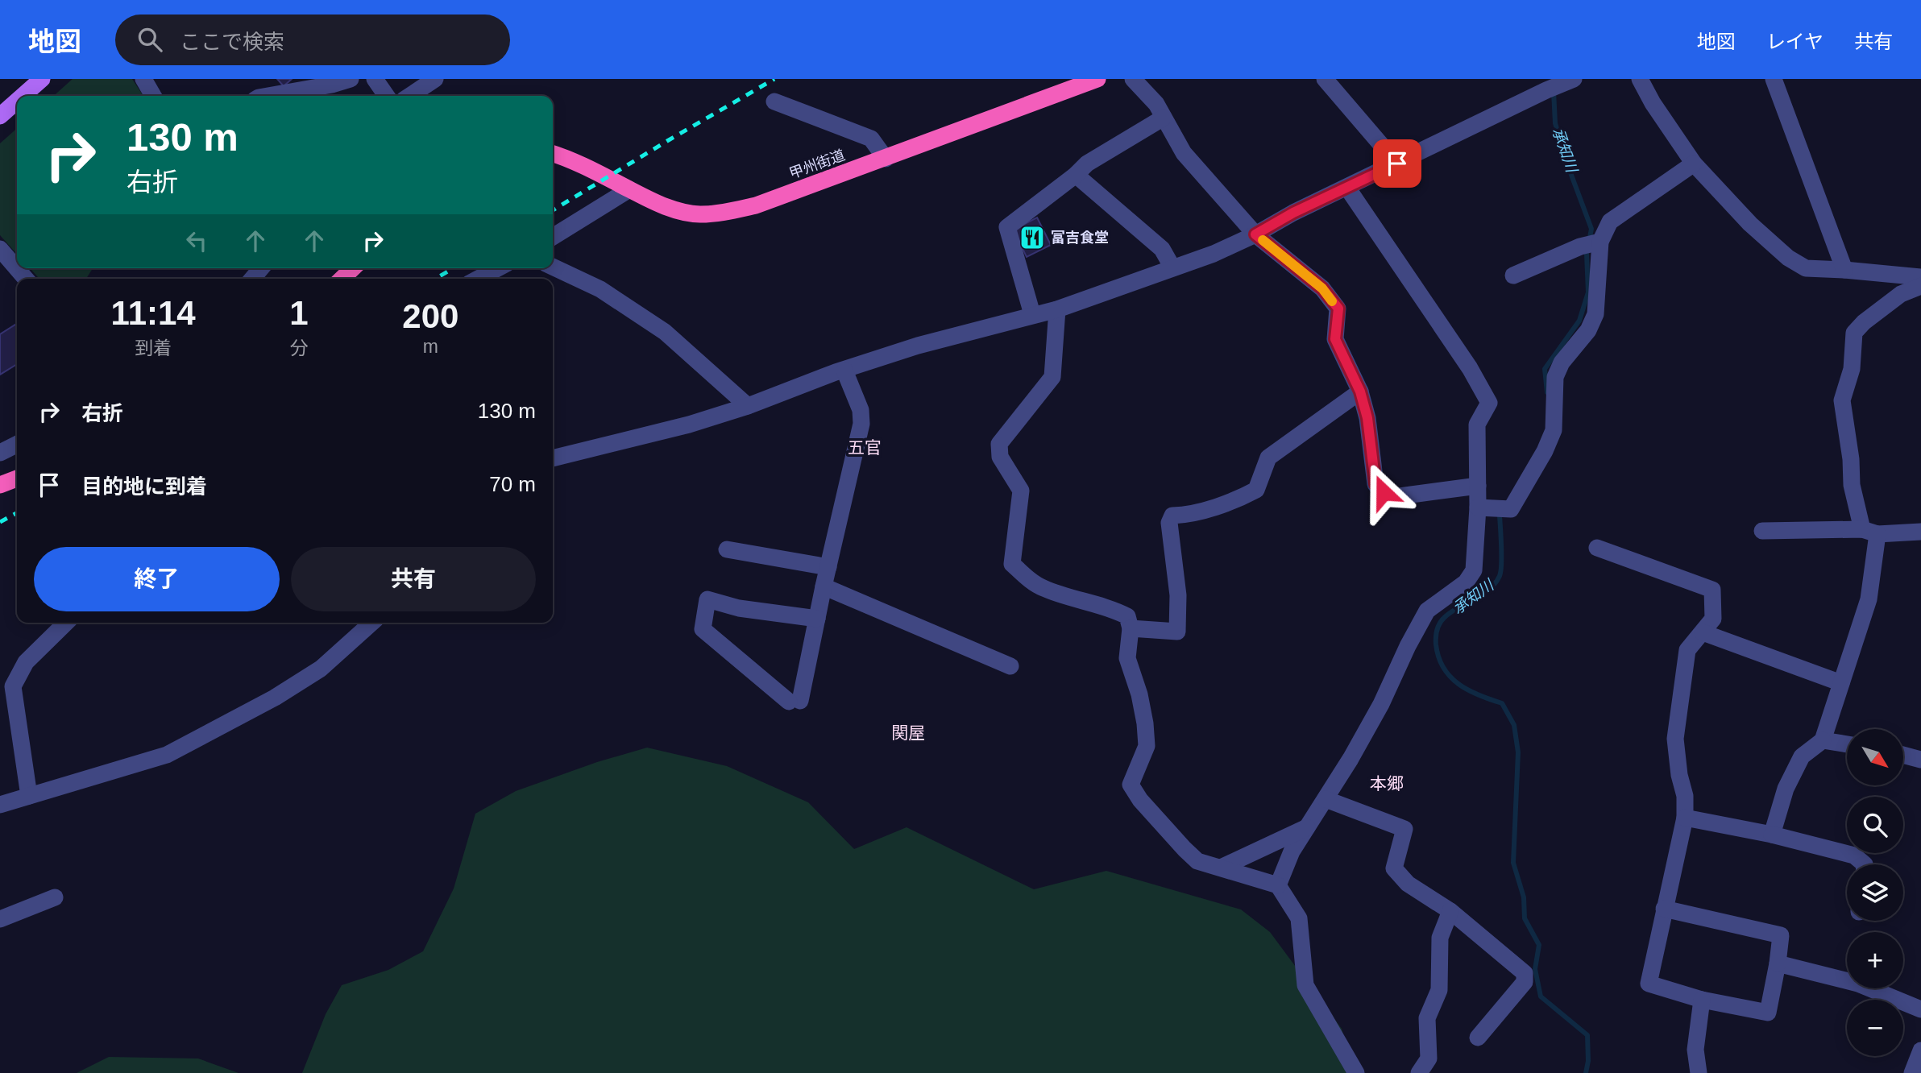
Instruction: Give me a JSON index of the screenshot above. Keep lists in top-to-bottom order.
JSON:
{
  "streets": {
    "highway": ["甲州街道"]
  },
  "districts": ["五官", "関屋", "本郷"],
  "water": ["承知川"],
  "places": {
    "restaurant": ["富吉食堂"]
  },
  "north": "bottom right",
  "page": {
    "header": "地図",
    "search": "ここで検索",
    "nav": ["地図", "レイヤ", "共有"],
    "turn": ["130 m", "右折"],
    "eta": [
      "11:14",
      "到着",
      "1",
      "分",
      "200",
      "m"
    ],
    "list": [
      {
        "name": "右折",
        "value": "130 m"
      },
      {
        "name": "目的地に到着",
        "value": "70 m"
      }
    ],
    "buttons": ["終了", "共有"],
    "map_buttons": ["+", "−"]
  }
}
